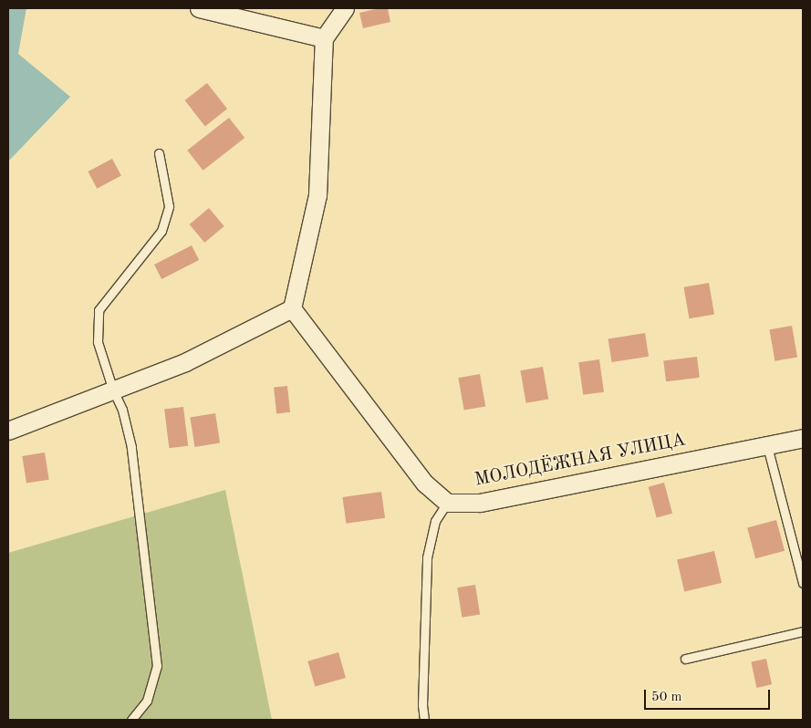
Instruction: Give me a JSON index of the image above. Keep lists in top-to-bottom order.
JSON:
{
  "streets": {
    "street": ["МОЛОДЁЖНАЯ УЛИЦА"]
  },
  "scale_bar": "50 m"
}
